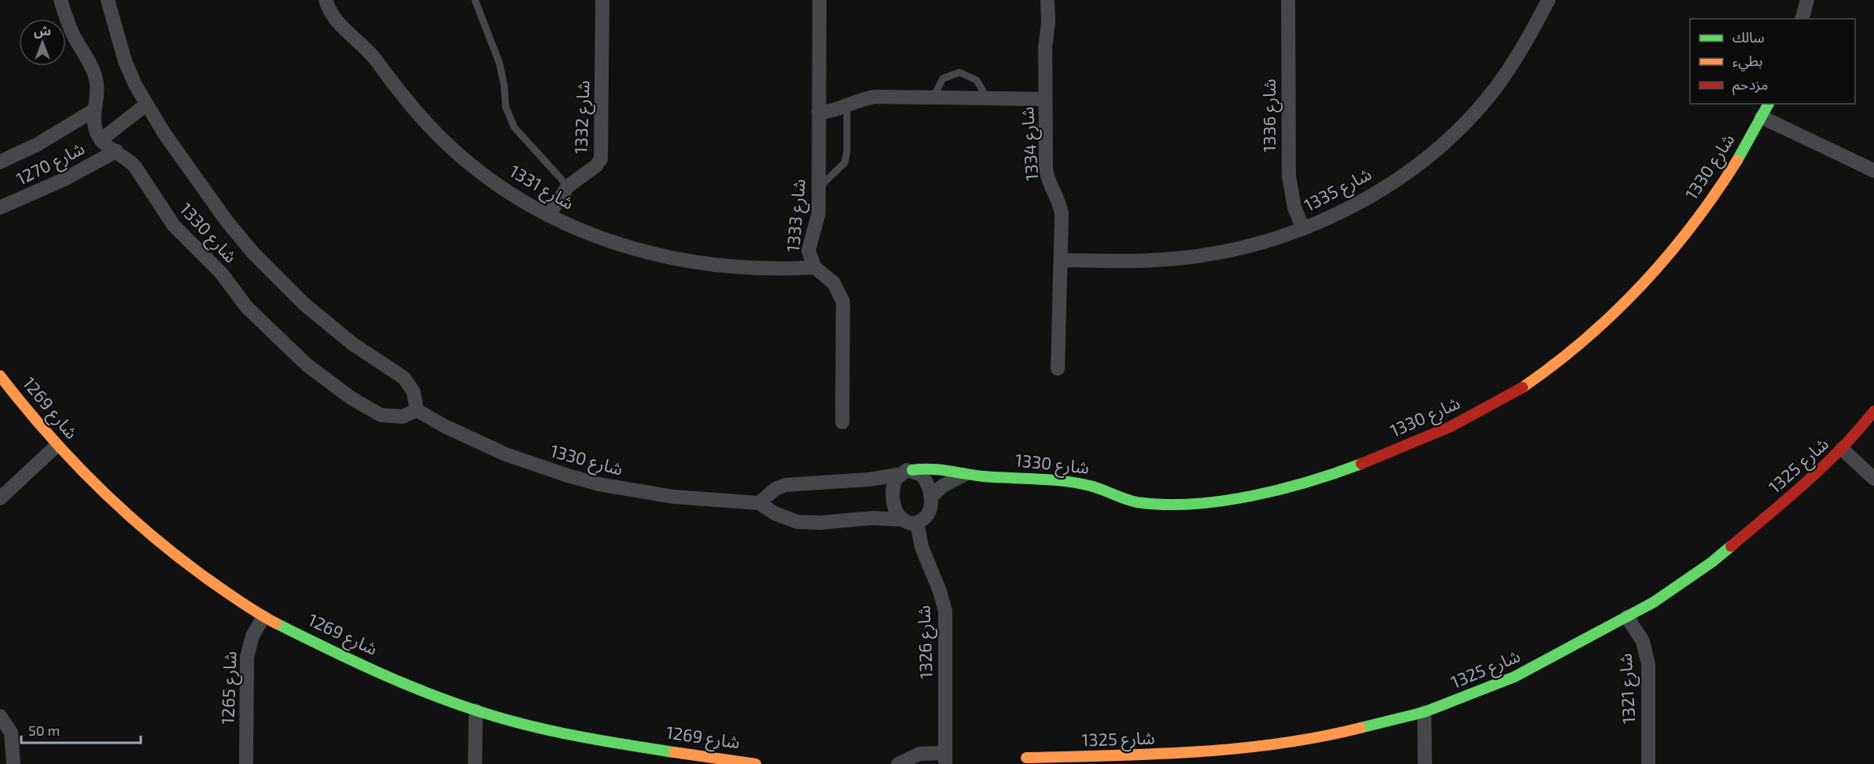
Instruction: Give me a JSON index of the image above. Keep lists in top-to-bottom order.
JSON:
{
  "streets": {
    "street": [
      "شارع 1336",
      "شارع 1332",
      "شارع 1334",
      "شارع 1270",
      "شارع 1330",
      "شارع 1331",
      "شارع 1335",
      "شارع 1333",
      "شارع 1269",
      "شارع 1325",
      "شارع 1326",
      "شارع 1265",
      "شارع 1321"
    ]
  },
  "crossings": [
    ["شارع 1336", "شارع 1335"],
    ["شارع 1332", "شارع 1331"],
    ["شارع 1334", "شارع 1335"],
    ["شارع 1270", "شارع 1330"],
    ["شارع 1330", "شارع 1326"],
    ["شارع 1331", "شارع 1333"],
    ["شارع 1269", "شارع 1265"],
    ["شارع 1325", "شارع 1321"]
  ],
  "legend": ["سالك", "بطيء", "مزدحم"],
  "scale_bar": "50 m",
  "north": "top"
}
